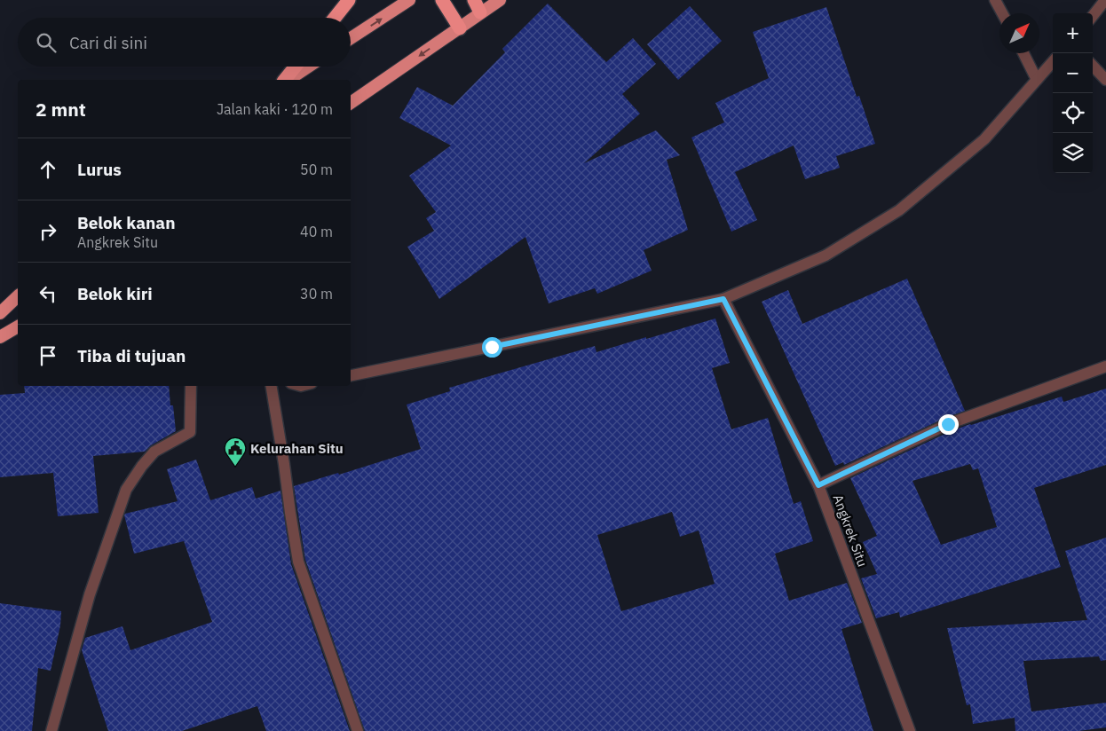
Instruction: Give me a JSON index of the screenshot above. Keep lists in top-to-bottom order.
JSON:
{
  "streets": {
    "street": ["Angkrek Situ"]
  },
  "places": {
    "public building": ["Kelurahan Situ"]
  },
  "north": "top right",
  "page": {
    "map_buttons": ["+", "−"],
    "search": "Cari di sini",
    "heading": ["2 mnt", "Jalan kaki · 120 m"],
    "list": [
      ["Lurus", "50 m"],
      ["Belok kanan", "Angkrek Situ", "40 m"],
      ["Belok kiri", "30 m"],
      "Tiba di tujuan"
    ]
  }
}
